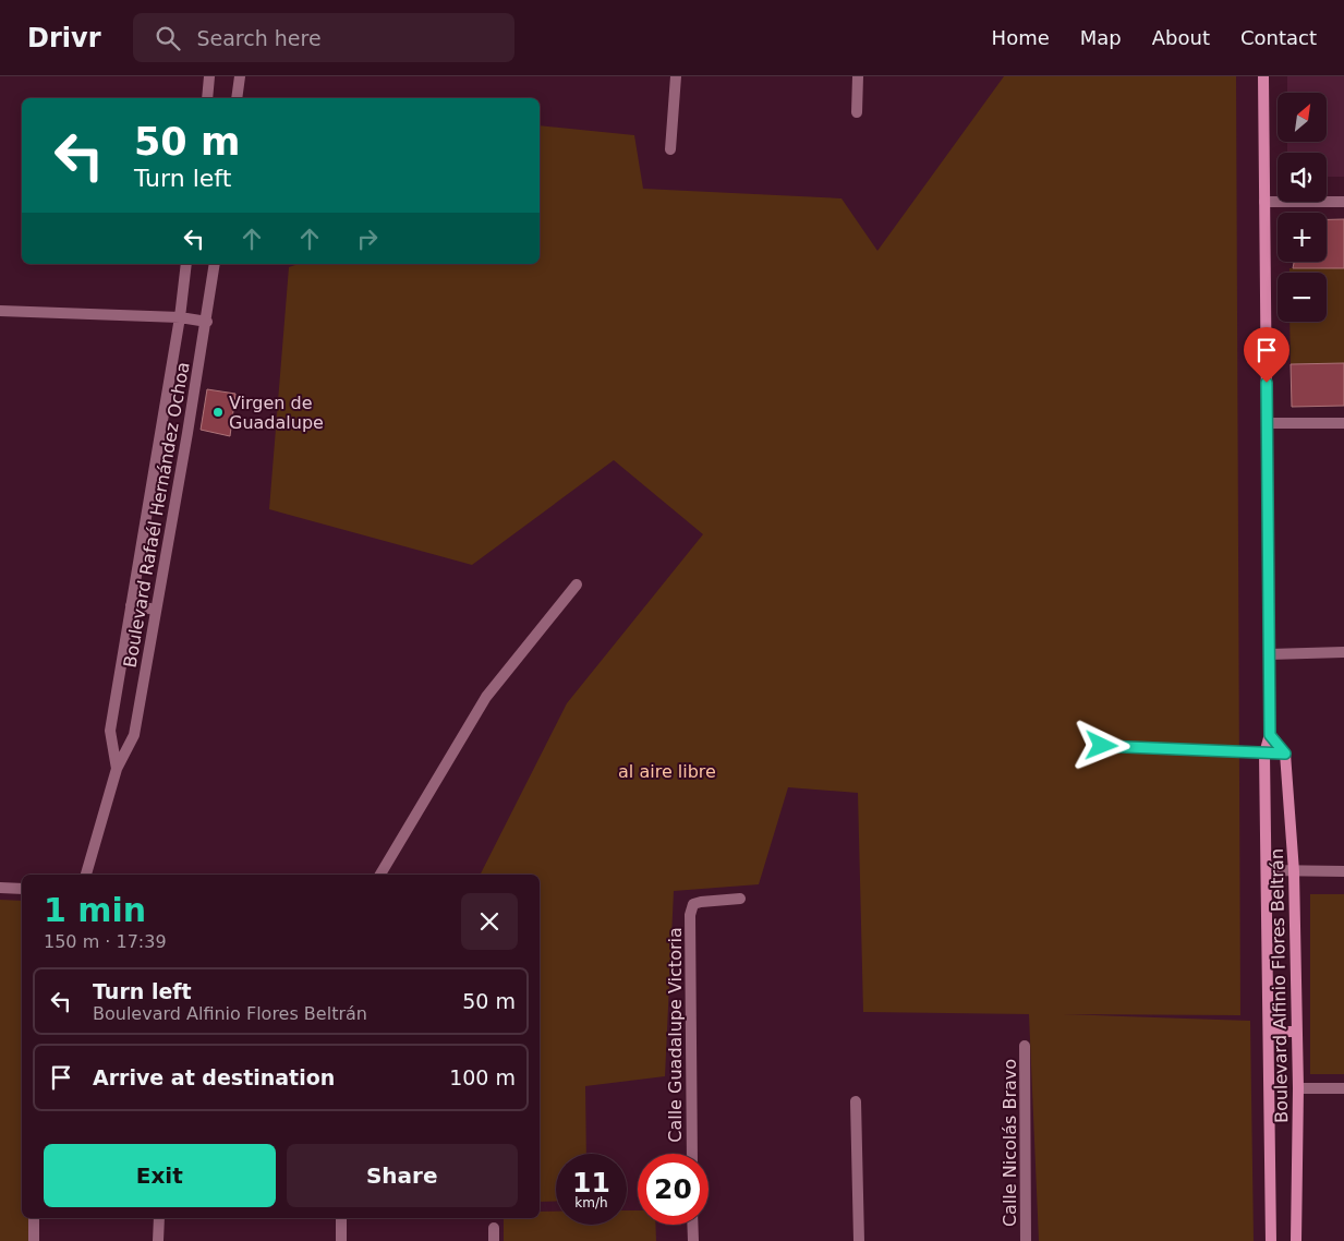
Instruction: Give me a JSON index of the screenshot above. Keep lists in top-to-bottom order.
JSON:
{
  "streets": {
    "street": [
      "Boulevard Rafaél Hernández Ochoa",
      "Boulevard Alfinio Flores Beltrán",
      "Calle Guadalupe Victoria",
      "Calle Nicolás Bravo"
    ]
  },
  "parks": ["al aire libre"],
  "places": ["Virgen de Guadalupe"],
  "north": "top right",
  "page": {
    "header": "Drivr",
    "search": "Search here",
    "nav": [
      "Home",
      "Map",
      "About",
      "Contact"
    ],
    "map_buttons": ["+", "−"],
    "turn": ["50 m", "Turn left"],
    "heading": ["1 min", "150 m · 17:39"],
    "list": [
      {
        "name": "Turn left",
        "note": "Boulevard Alfinio Flores Beltrán",
        "value": "50 m"
      },
      {
        "name": "Arrive at destination",
        "value": "100 m"
      }
    ],
    "buttons": ["Exit", "Share"],
    "speed": "11 km/h",
    "limit": "20"
  }
}
